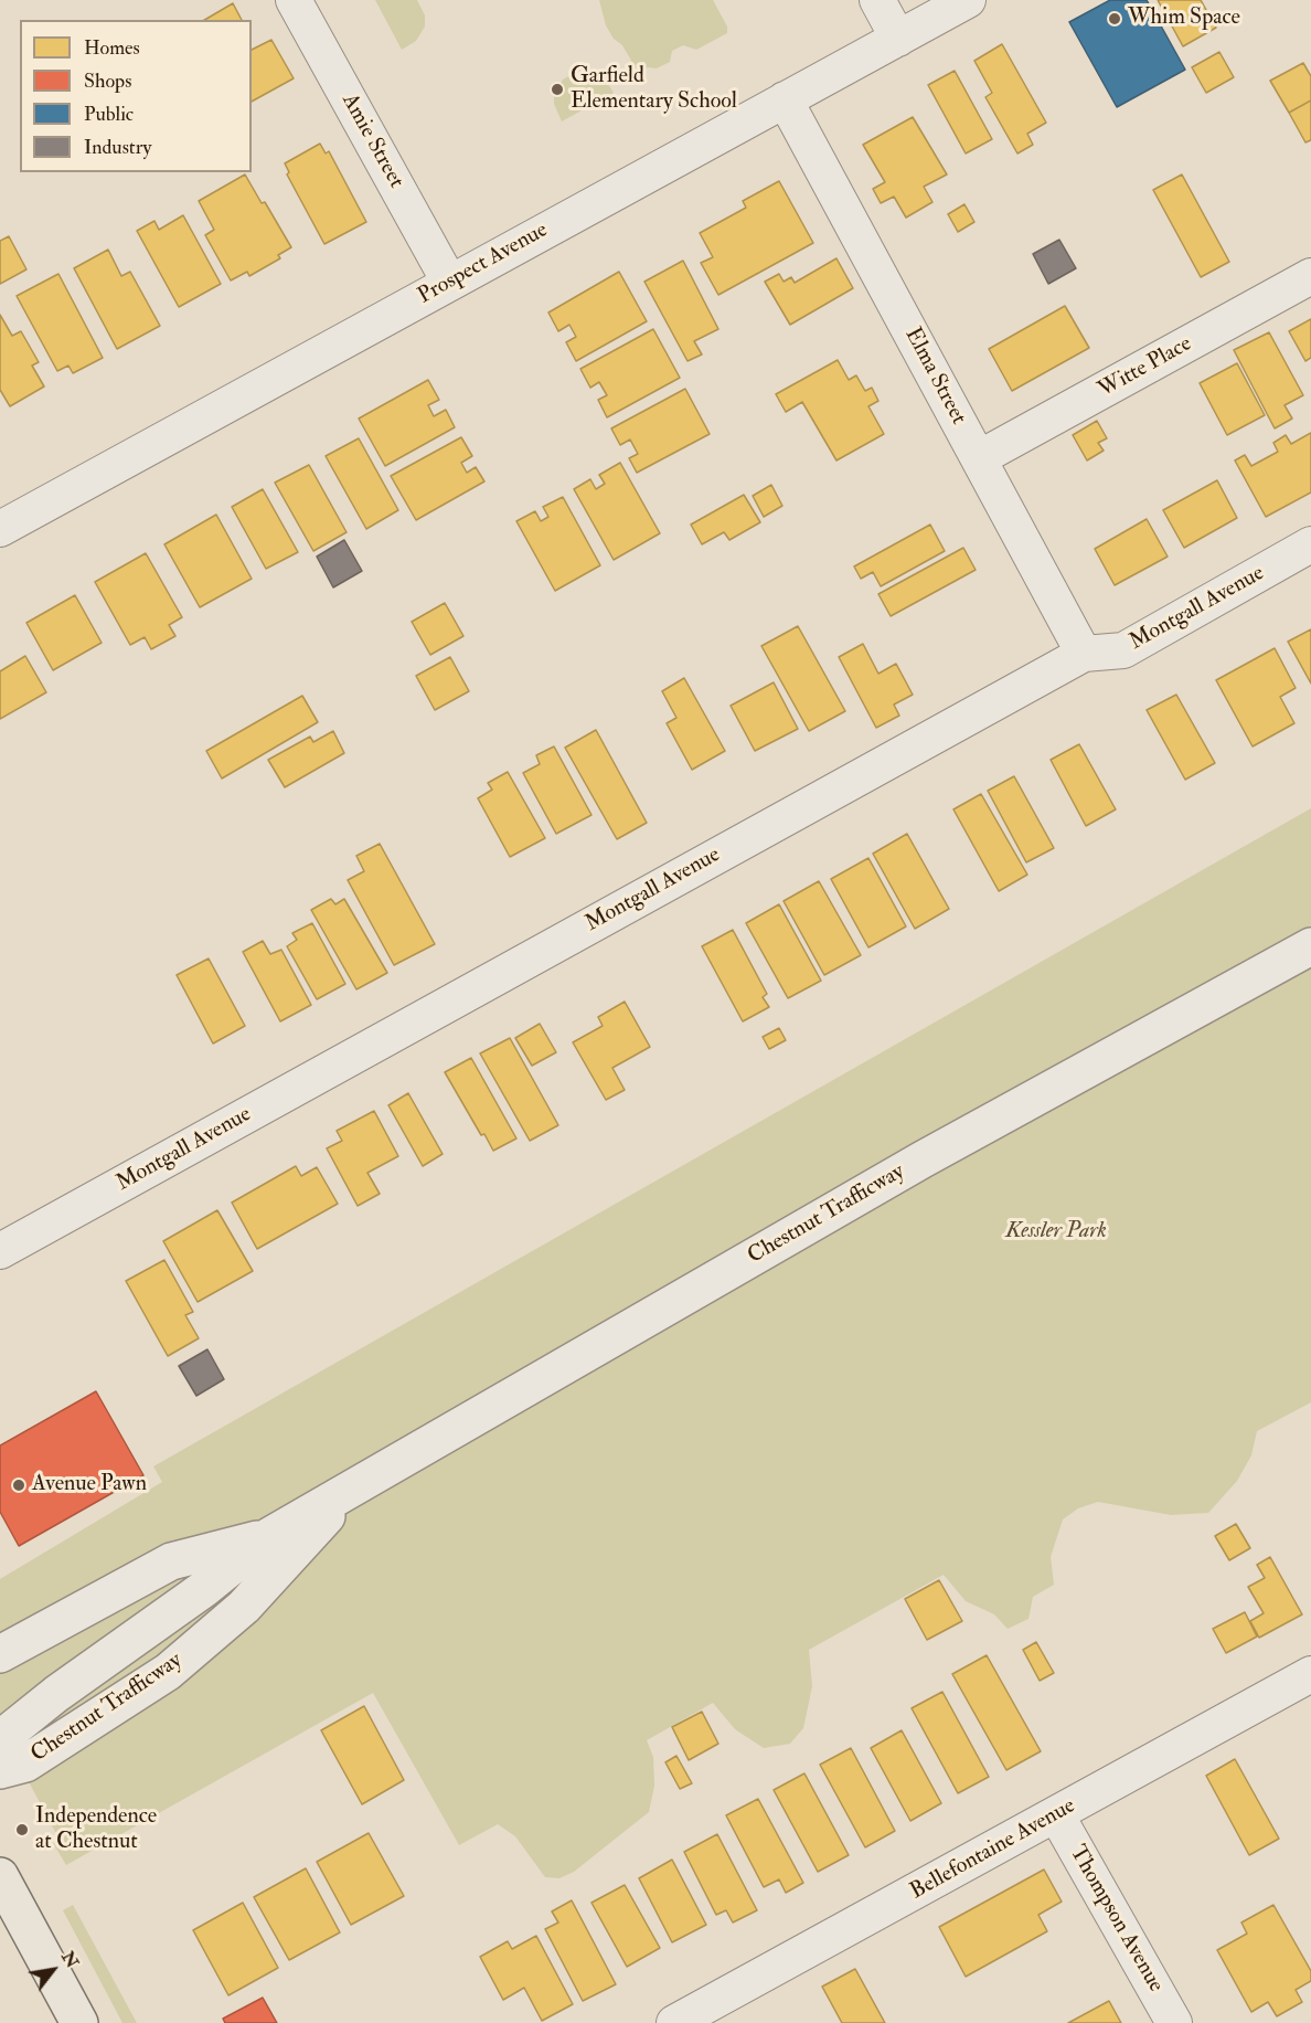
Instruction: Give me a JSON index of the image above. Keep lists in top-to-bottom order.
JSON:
{
  "streets": {
    "street": [
      "Amie Street",
      "Prospect Avenue",
      "Witte Place",
      "Elma Street",
      "Montgall Avenue",
      "Chestnut Trafficway",
      "Bellefontaine Avenue",
      "Thompson Avenue"
    ]
  },
  "crossings": [
    ["Amie Street", "Prospect Avenue"],
    ["Prospect Avenue", "Elma Street"],
    ["Witte Place", "Elma Street"],
    ["Elma Street", "Montgall Avenue"],
    ["Bellefontaine Avenue", "Thompson Avenue"]
  ],
  "parks": ["Kessler Park"],
  "places": [
    "Whim Space",
    "Garfield Elementary School",
    "Avenue Pawn",
    "Independence at Chestnut"
  ],
  "legend": [
    "Homes",
    "Shops",
    "Public",
    "Industry"
  ],
  "north": "top right"
}
